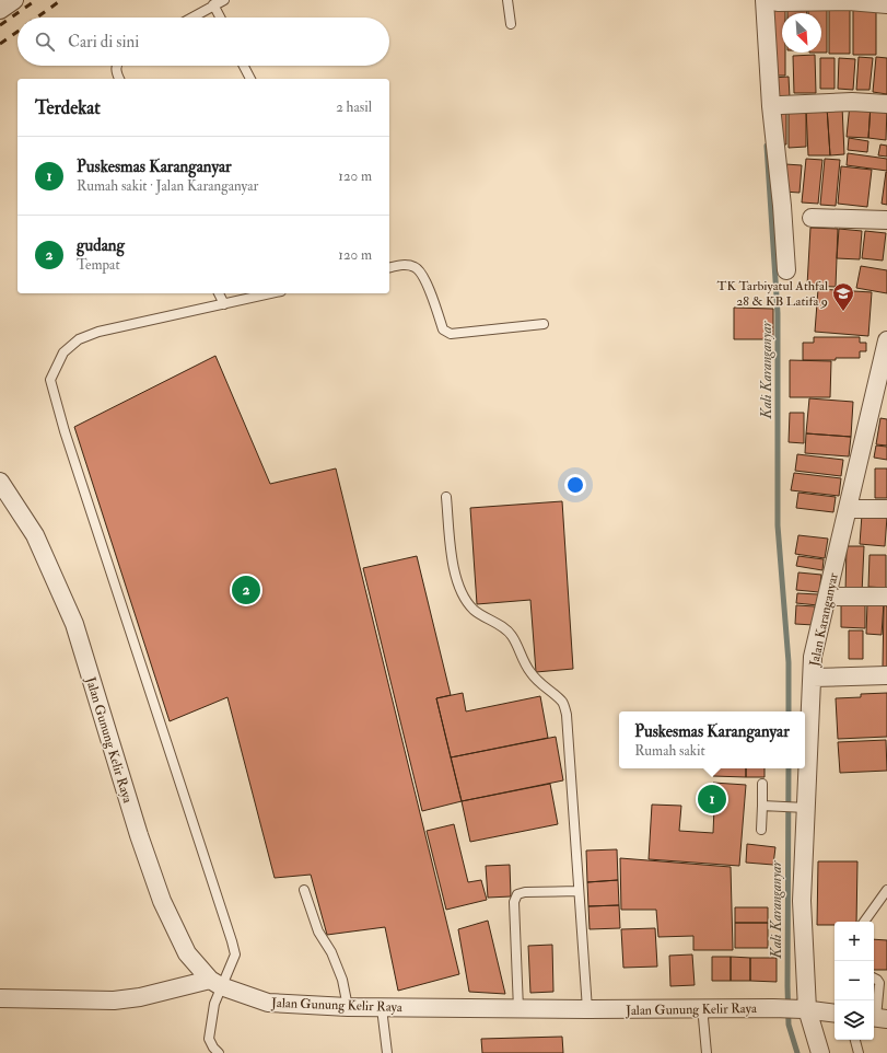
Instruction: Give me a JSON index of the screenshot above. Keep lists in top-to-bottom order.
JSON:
{
  "streets": {
    "street": ["Jalan Karanganyar", "Jalan Gunung Kelir Raya"]
  },
  "crossings": [
    ["Jalan Karanganyar", "Jalan Gunung Kelir Raya"]
  ],
  "water": ["Kali Karanganyar"],
  "places": {
    "school or university": ["TK Tarbiyatul Athfal 28 & KB Latifa 9"]
  },
  "north": "bottom right",
  "page": {
    "search": "Cari di sini",
    "heading": ["Terdekat", "2 hasil"],
    "list": [
      {
        "mark": "1",
        "name": "Puskesmas Karanganyar",
        "note": "Rumah sakit · Jalan Karanganyar",
        "value": "120 m"
      },
      {
        "mark": "2",
        "name": "gudang",
        "note": "Tempat",
        "value": "120 m"
      }
    ],
    "pins": ["2", "1"],
    "popup": ["Puskesmas Karanganyar", "Rumah sakit"],
    "map_buttons": ["+", "−"]
  }
}
